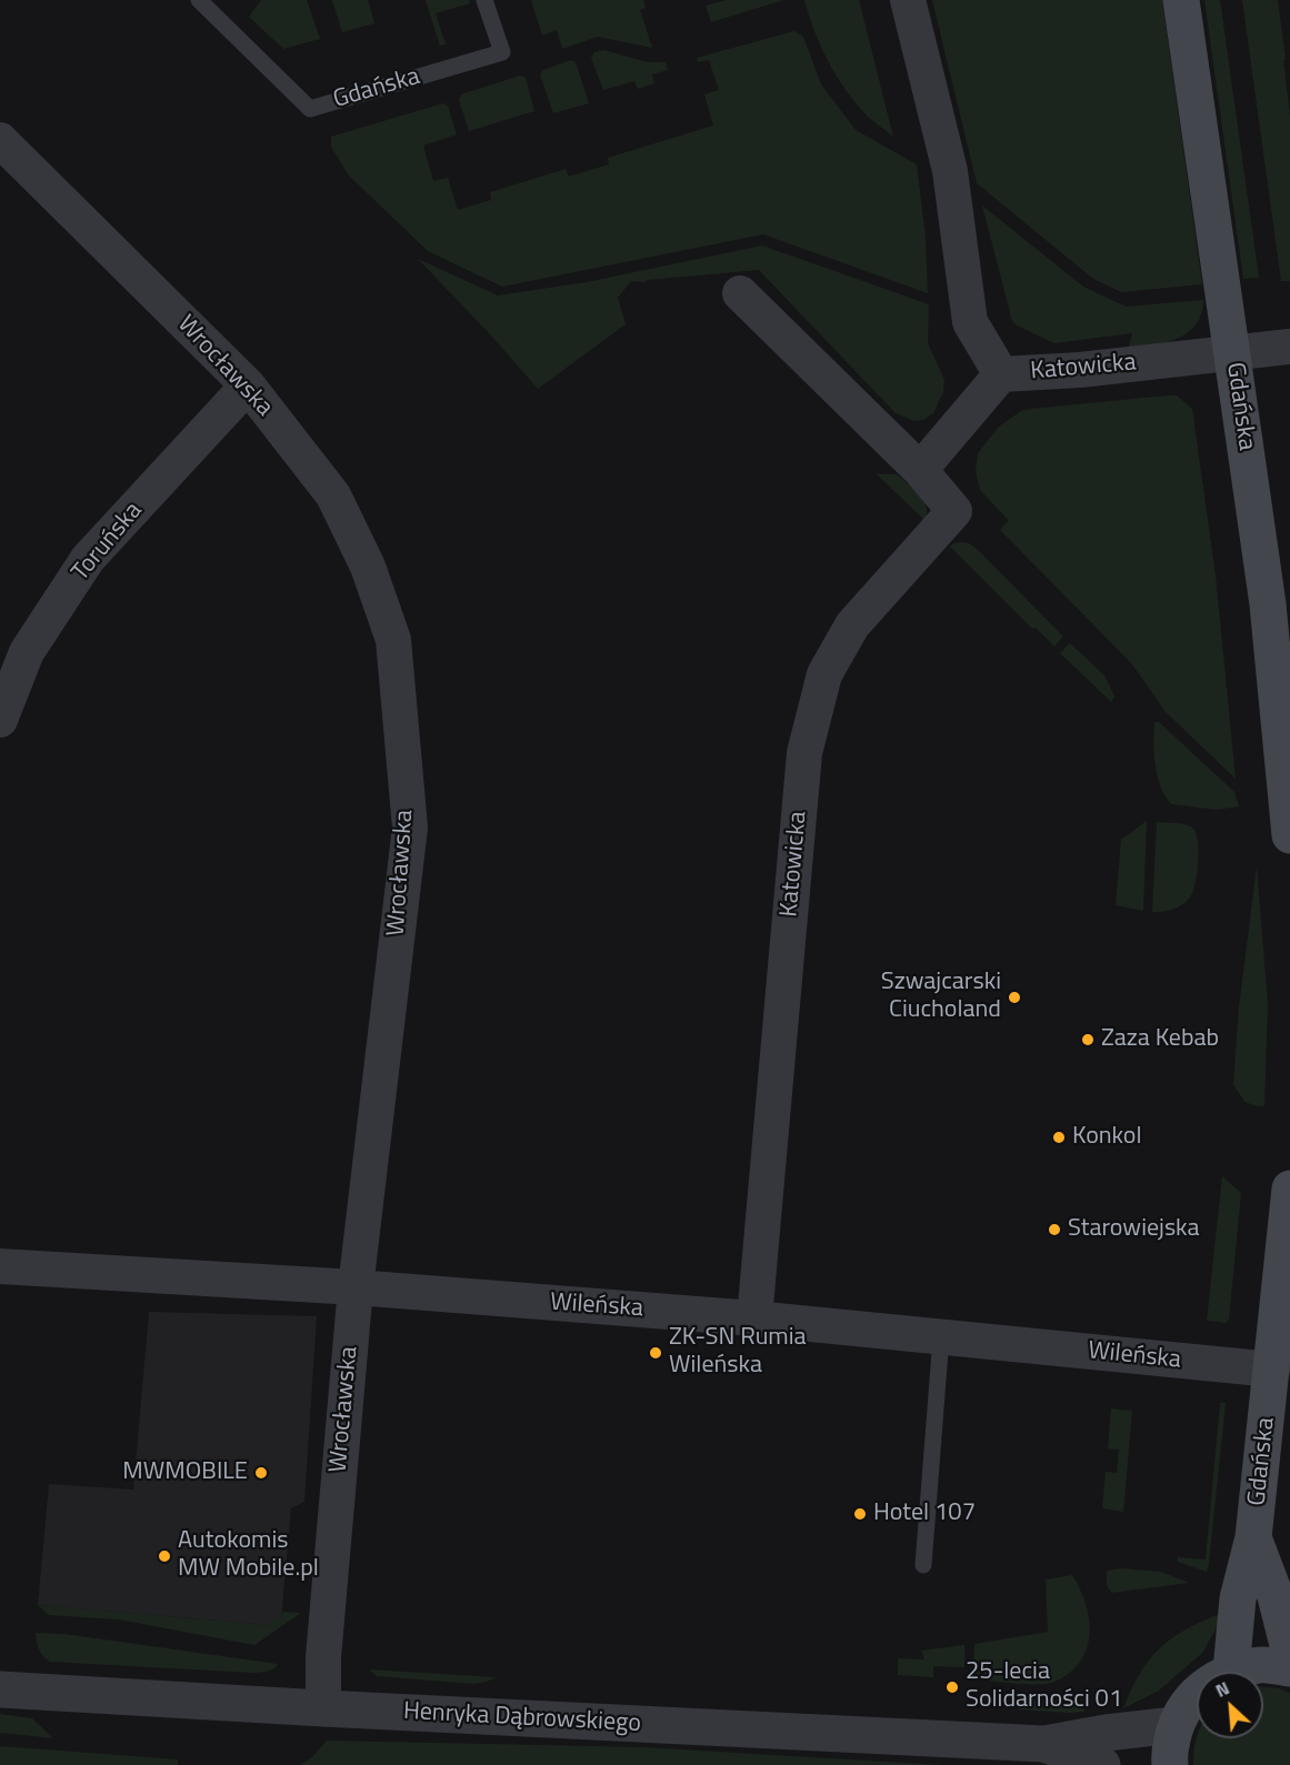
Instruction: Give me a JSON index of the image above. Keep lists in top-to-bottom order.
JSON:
{
  "streets": {
    "main road": ["Gdańska"],
    "street": [
      "Wrocławska",
      "Katowicka",
      "Toruńska",
      "Wileńska",
      "Henryka Dąbrowskiego"
    ]
  },
  "crossings": [
    ["Gdańska", "Katowicka"],
    ["Gdańska", "Wileńska"],
    ["Wrocławska", "Toruńska"],
    ["Wrocławska", "Wileńska"],
    ["Wrocławska", "Henryka Dąbrowskiego"],
    ["Katowicka", "Wileńska"]
  ],
  "places": [
    "Szwajcarski Ciucholand",
    "Zaza Kebab",
    "Konkol",
    "Starowiejska",
    "ZK-SN Rumia Wileńska",
    "MWMOBILE",
    "Hotel 107",
    "Autokomis MW Mobile.pl",
    "25-lecia Solidarności 01"
  ],
  "north": "top left"
}
